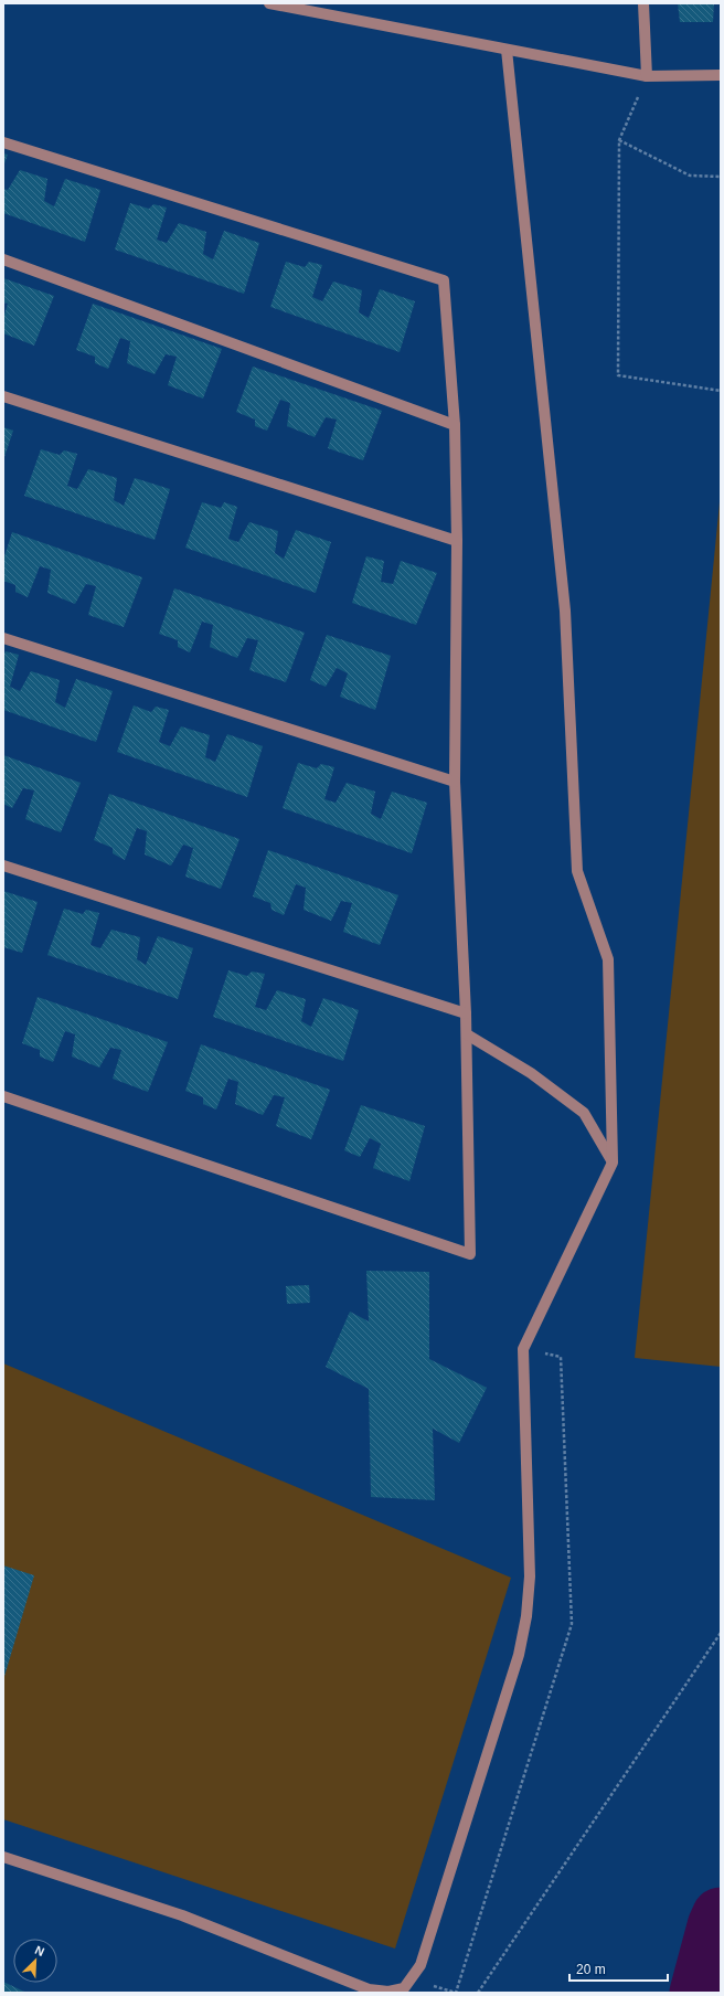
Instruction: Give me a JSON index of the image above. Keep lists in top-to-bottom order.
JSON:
{
  "scale_bar": "20 m",
  "north": "top right"
}
